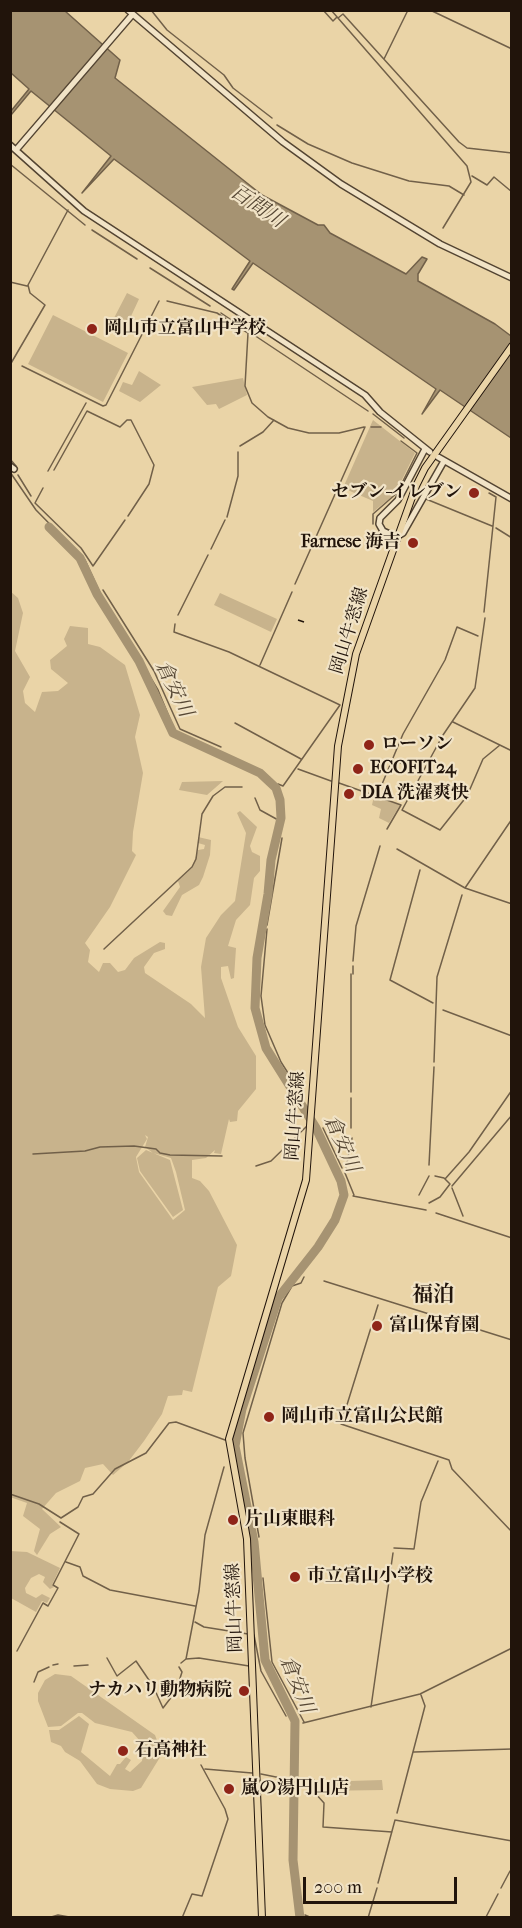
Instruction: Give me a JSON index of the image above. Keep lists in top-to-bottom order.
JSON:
{
  "streets": {
    "main road": ["岡山牛窓線"]
  },
  "districts": ["福泊"],
  "water": ["百間川", "倉安川"],
  "places": [
    "岡山市立富山中学校",
    "セブン-イレブン",
    "Farnese 海吉",
    "ローソン",
    "ECOFIT24",
    "DIA 洗濯爽快",
    "富山保育園",
    "岡山市立富山公民館",
    "片山東眼科",
    "市立富山小学校",
    "ナカハリ動物病院",
    "石高神社",
    "嵐の湯円山店"
  ],
  "scale_bar": "200 m"
}
